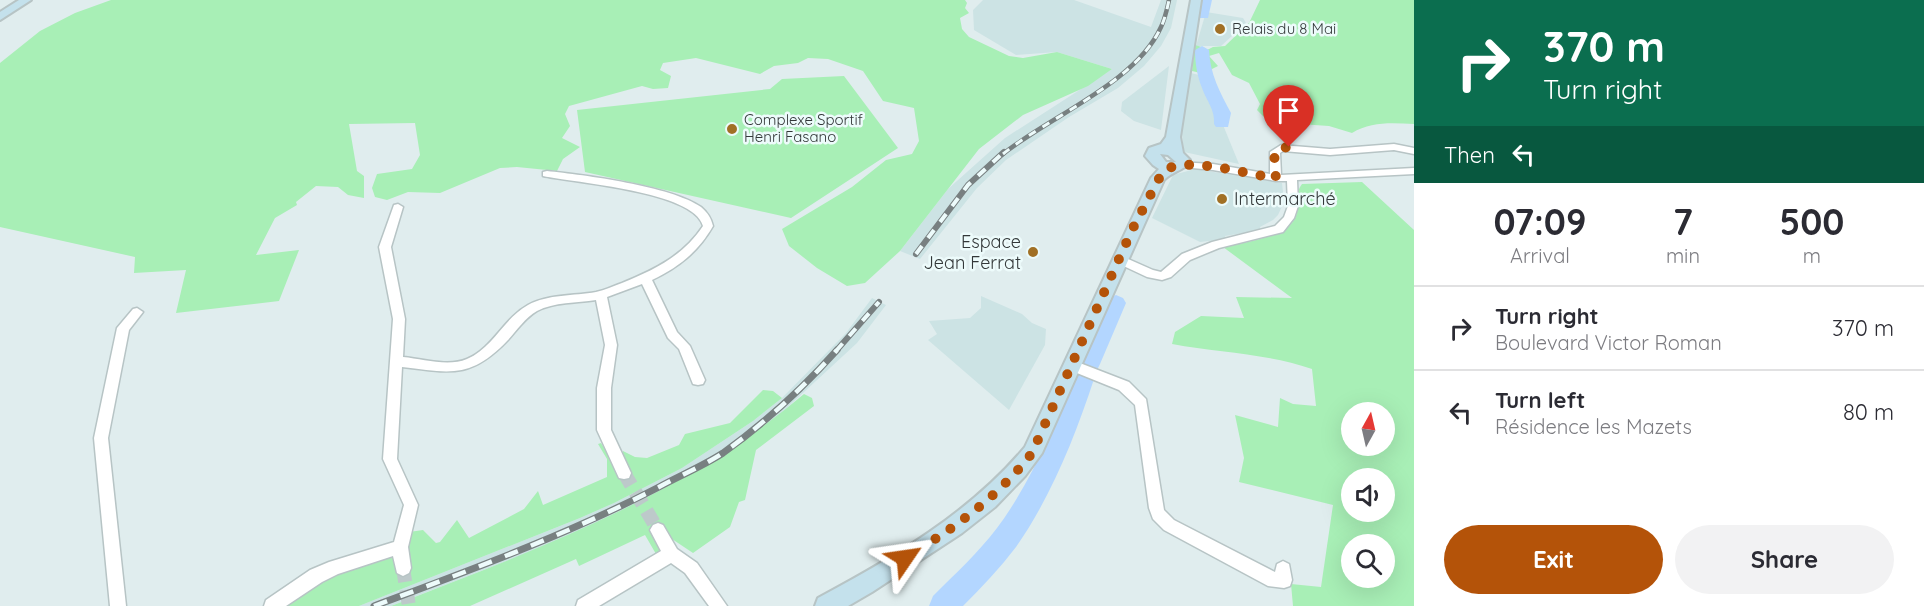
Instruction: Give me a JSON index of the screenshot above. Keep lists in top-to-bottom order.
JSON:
{
  "places": [
    "Relais du 8 Mai",
    "Complexe Sportif Henri Fasano",
    "Intermarché",
    "Espace Jean Ferrat"
  ],
  "north": "top",
  "page": {
    "turn": ["370 m", "Turn right"],
    "then": "Then",
    "eta": [
      "07:09",
      "Arrival",
      "7",
      "min",
      "500",
      "m"
    ],
    "list": [
      {
        "name": "Turn right",
        "note": "Boulevard Victor Roman",
        "value": "370 m"
      },
      {
        "name": "Turn left",
        "note": "Résidence les Mazets",
        "value": "80 m"
      }
    ],
    "buttons": ["Exit", "Share"]
  }
}
